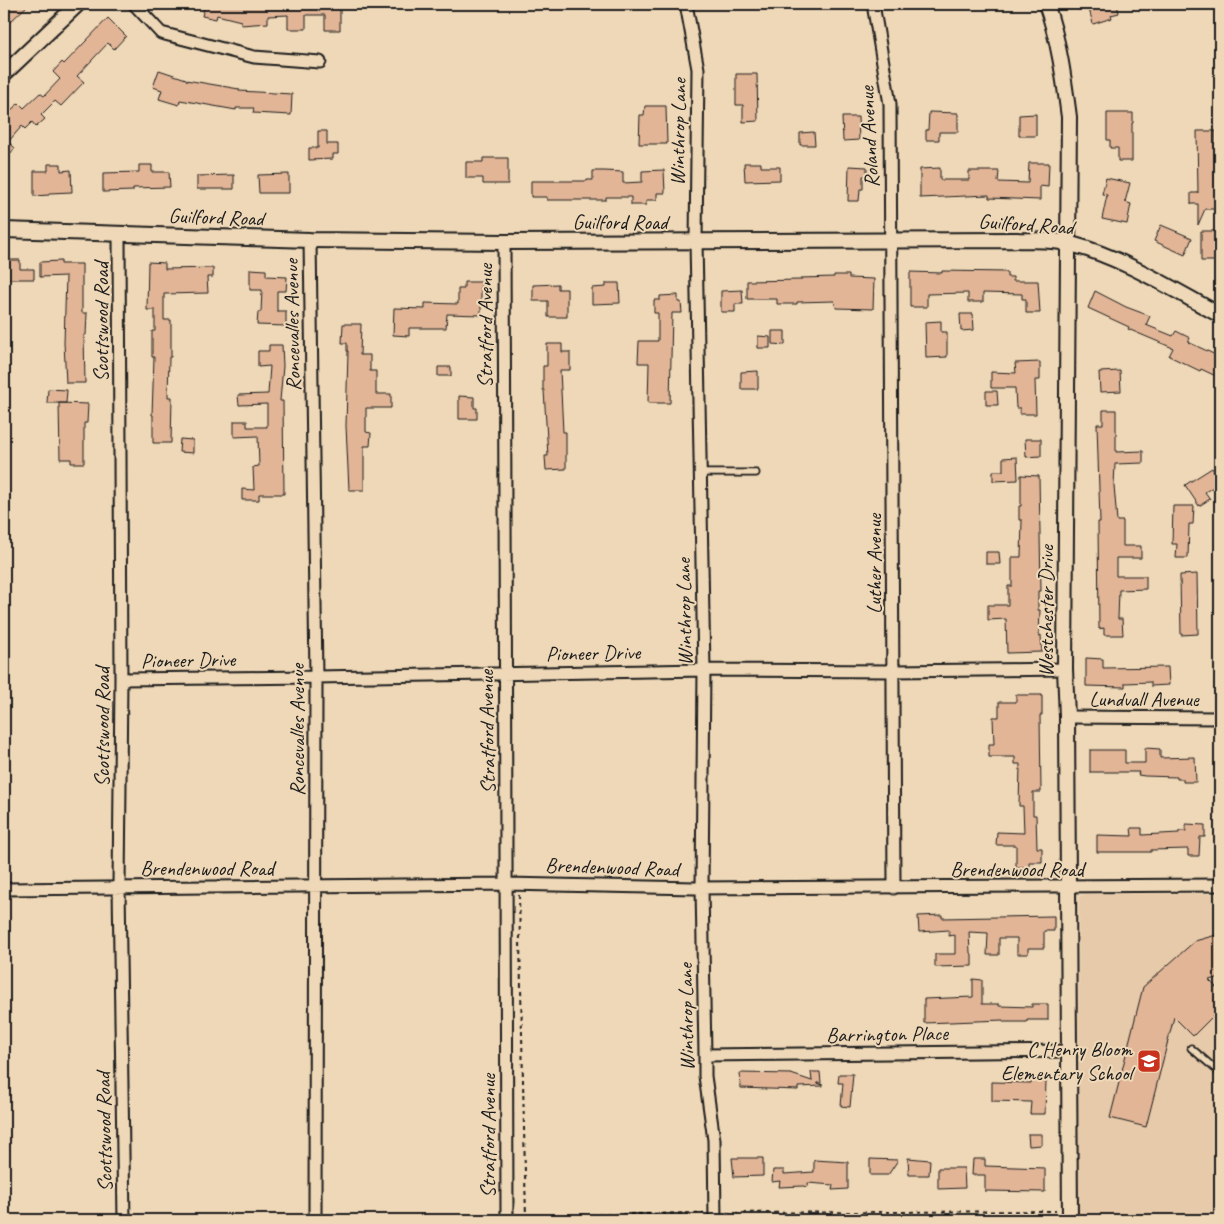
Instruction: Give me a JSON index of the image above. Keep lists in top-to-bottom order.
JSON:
{
  "streets": {
    "street": [
      "Winthrop Lane",
      "Roland Avenue",
      "Guilford Road",
      "Scottswood Road",
      "Roncevalles Avenue",
      "Stratford Avenue",
      "Luther Avenue",
      "Westchester Drive",
      "Pioneer Drive",
      "Lundvall Avenue",
      "Brendenwood Road",
      "Barrington Place"
    ]
  },
  "crossings": [
    ["Winthrop Lane", "Guilford Road"],
    ["Winthrop Lane", "Pioneer Drive"],
    ["Winthrop Lane", "Brendenwood Road"],
    ["Winthrop Lane", "Barrington Place"],
    ["Roland Avenue", "Guilford Road"],
    ["Roland Avenue", "Luther Avenue"],
    ["Guilford Road", "Scottswood Road"],
    ["Guilford Road", "Roncevalles Avenue"],
    ["Guilford Road", "Stratford Avenue"],
    ["Guilford Road", "Luther Avenue"],
    ["Guilford Road", "Westchester Drive"],
    ["Scottswood Road", "Pioneer Drive"],
    ["Scottswood Road", "Brendenwood Road"],
    ["Roncevalles Avenue", "Pioneer Drive"],
    ["Roncevalles Avenue", "Brendenwood Road"],
    ["Stratford Avenue", "Pioneer Drive"],
    ["Stratford Avenue", "Brendenwood Road"],
    ["Luther Avenue", "Pioneer Drive"],
    ["Luther Avenue", "Brendenwood Road"],
    ["Westchester Drive", "Pioneer Drive"],
    ["Westchester Drive", "Lundvall Avenue"],
    ["Westchester Drive", "Brendenwood Road"],
    ["Westchester Drive", "Barrington Place"]
  ],
  "places": {
    "school or university": ["C Henry Bloom Elementary School"]
  }
}
